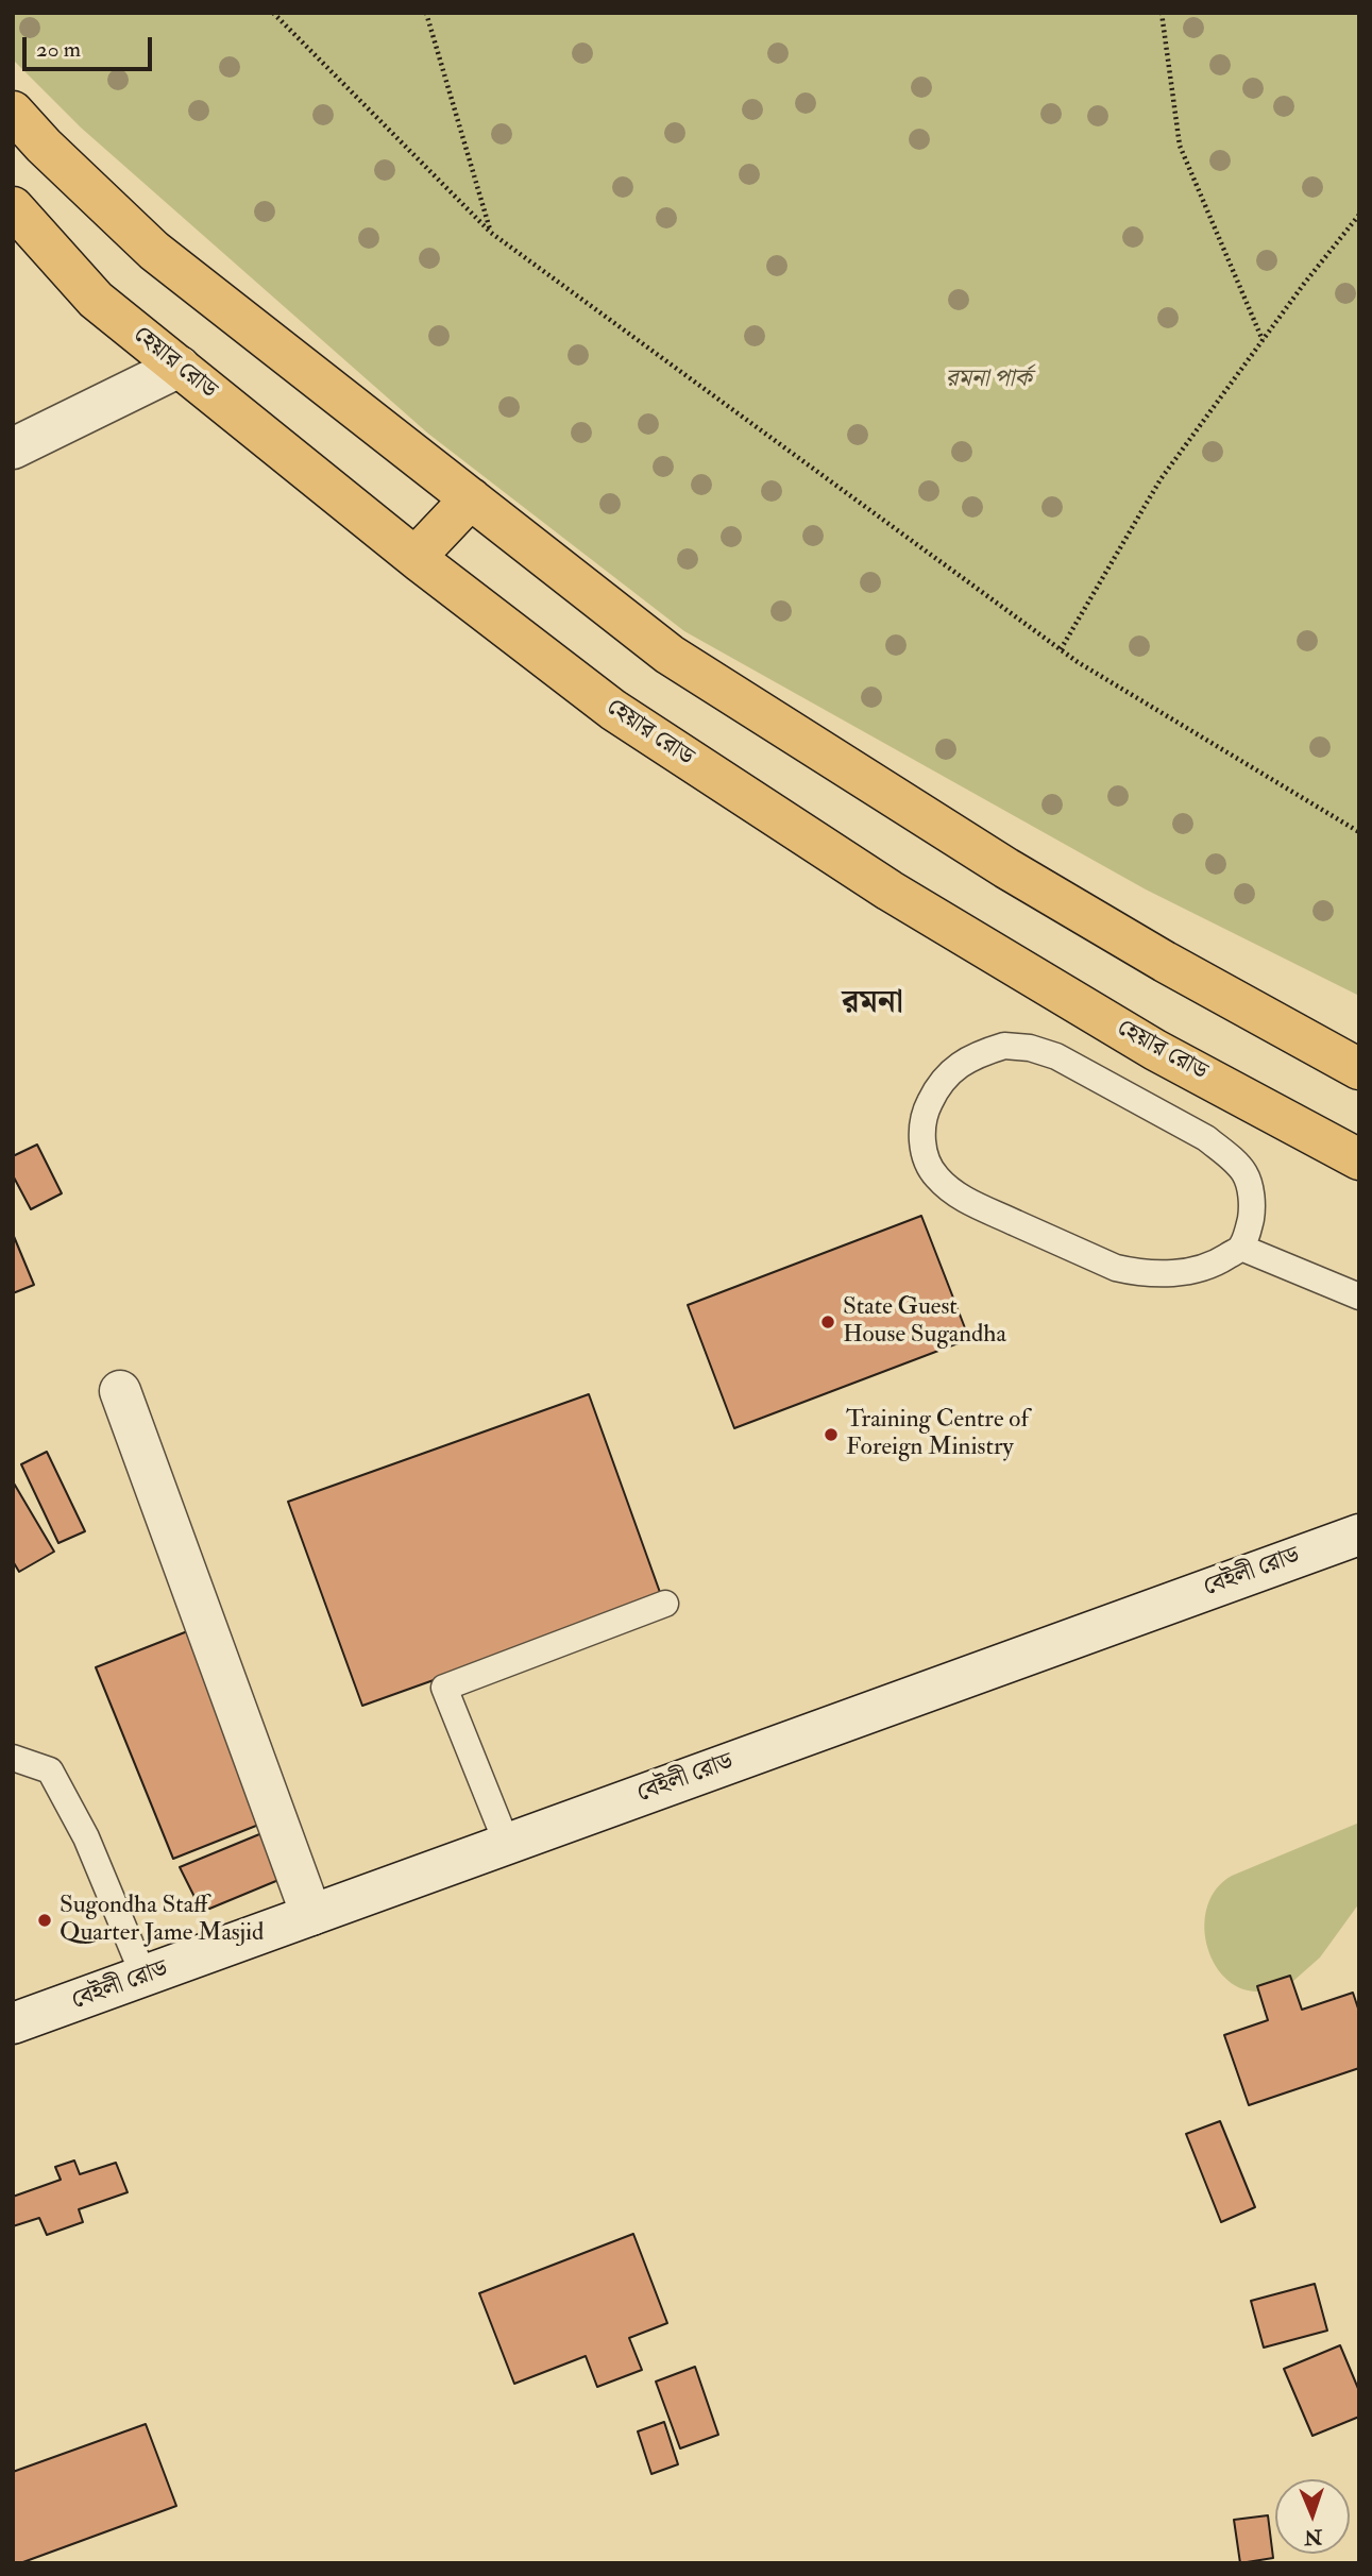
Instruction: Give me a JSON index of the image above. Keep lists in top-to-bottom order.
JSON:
{
  "streets": {
    "main road": ["হেয়ার রোড", "বেইলী রোড"]
  },
  "districts": ["রমনা"],
  "parks": ["রমনা পার্ক"],
  "places": ["State Guest House Sugandha", "Training Centre of Foreign Ministry", "Sugondha Staff Quarter Jame Masjid"],
  "scale_bar": "20 m",
  "north": "bottom"
}
